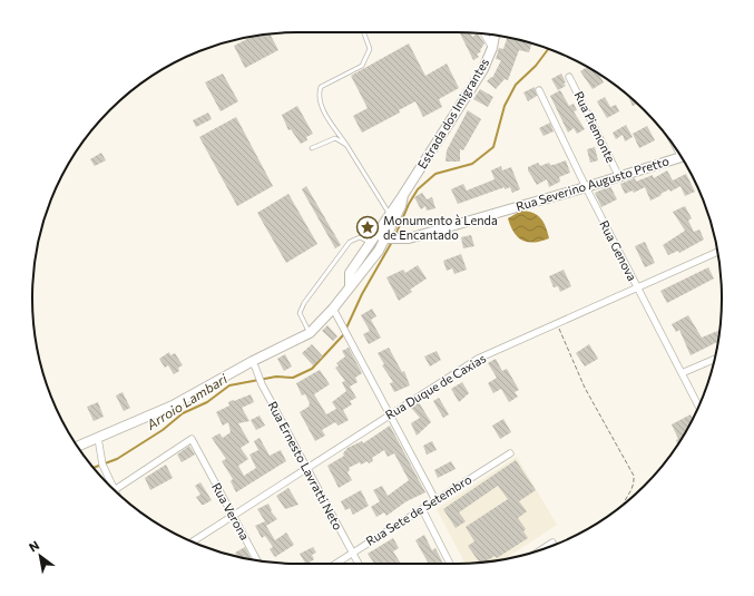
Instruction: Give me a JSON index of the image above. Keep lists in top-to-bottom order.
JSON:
{
  "streets": {
    "street": [
      "Estrada dos Imigrantes",
      "Rua Piemonte",
      "Rua Severino Augusto Pretto",
      "Rua Genova",
      "Rua Duque de Caxias",
      "Rua Ernesto Lavratti Neto",
      "Rua Sete de Setembro",
      "Rua Verona"
    ]
  },
  "crossings": [
    ["Estrada dos Imigrantes", "Rua Severino Augusto Pretto"],
    ["Estrada dos Imigrantes", "Rua Ernesto Lavratti Neto"],
    ["Rua Piemonte", "Rua Severino Augusto Pretto"],
    ["Rua Severino Augusto Pretto", "Rua Genova"],
    ["Rua Genova", "Rua Duque de Caxias"],
    ["Rua Duque de Caxias", "Rua Ernesto Lavratti Neto"],
    ["Rua Duque de Caxias", "Rua Verona"],
    ["Rua Ernesto Lavratti Neto", "Rua Sete de Setembro"]
  ],
  "water": ["Arroio Lambari"],
  "places": {
    "place": ["Monumento à Lenda de Encantado"]
  },
  "north": "top left"
}
